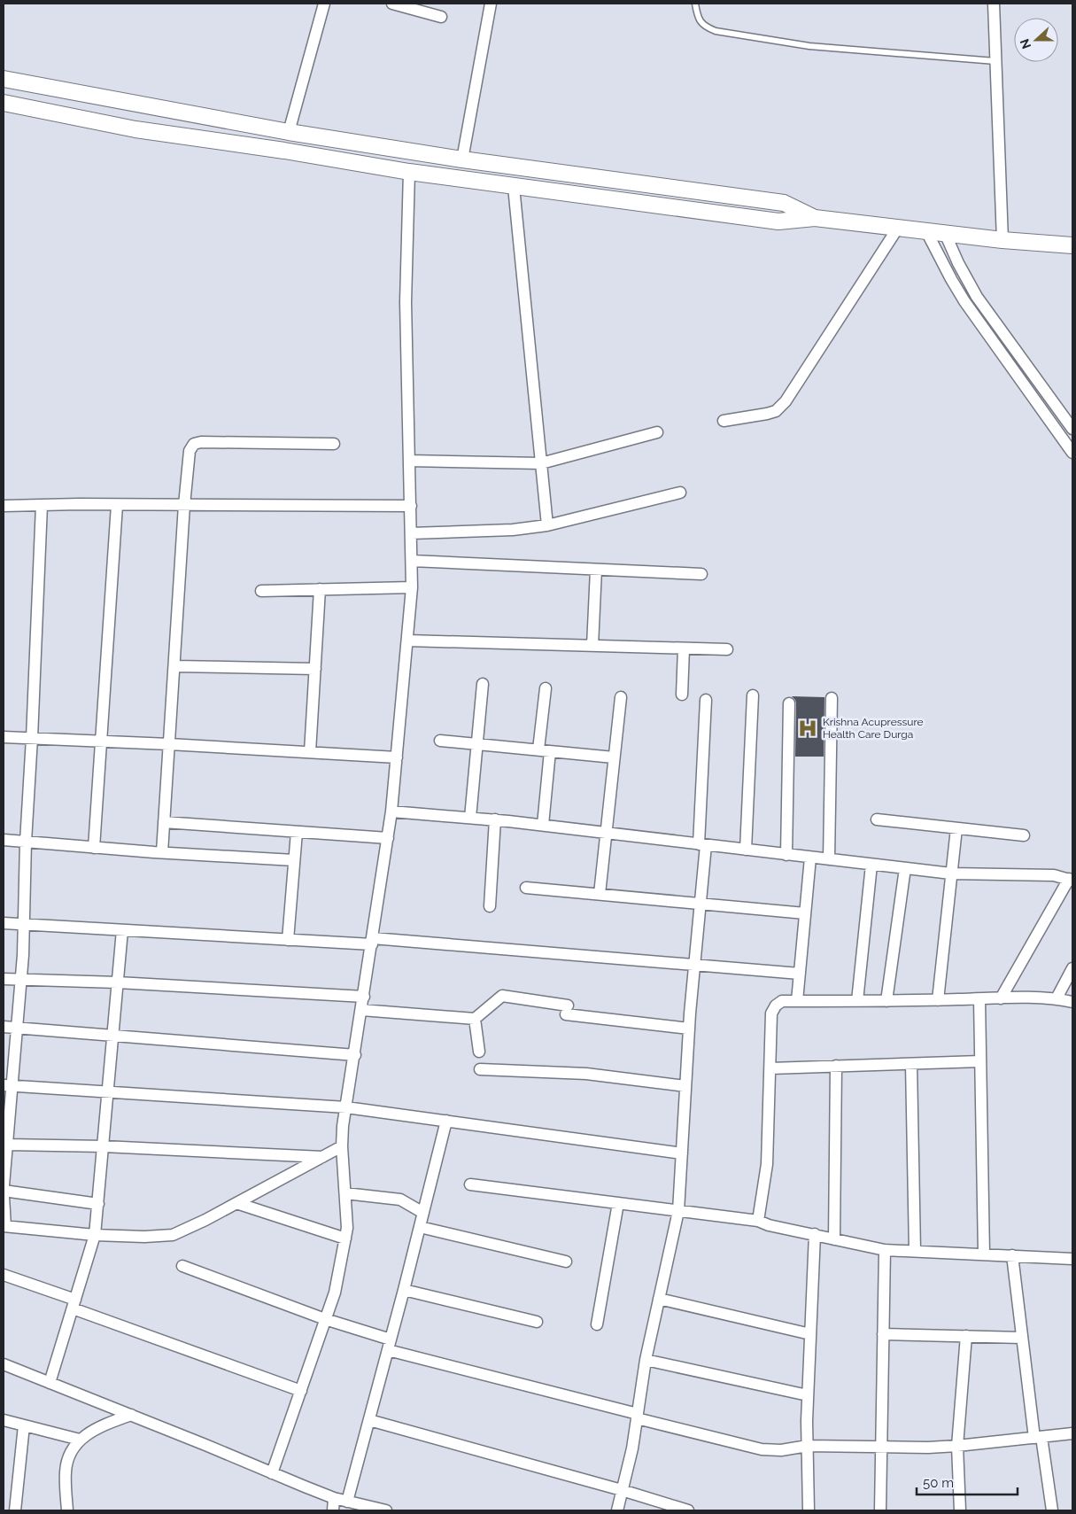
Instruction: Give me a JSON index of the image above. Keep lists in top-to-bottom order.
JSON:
{
  "places": {
    "hospital": ["Krishna Acupressure Health Care Durga"]
  },
  "scale_bar": "50 m",
  "north": "left"
}
